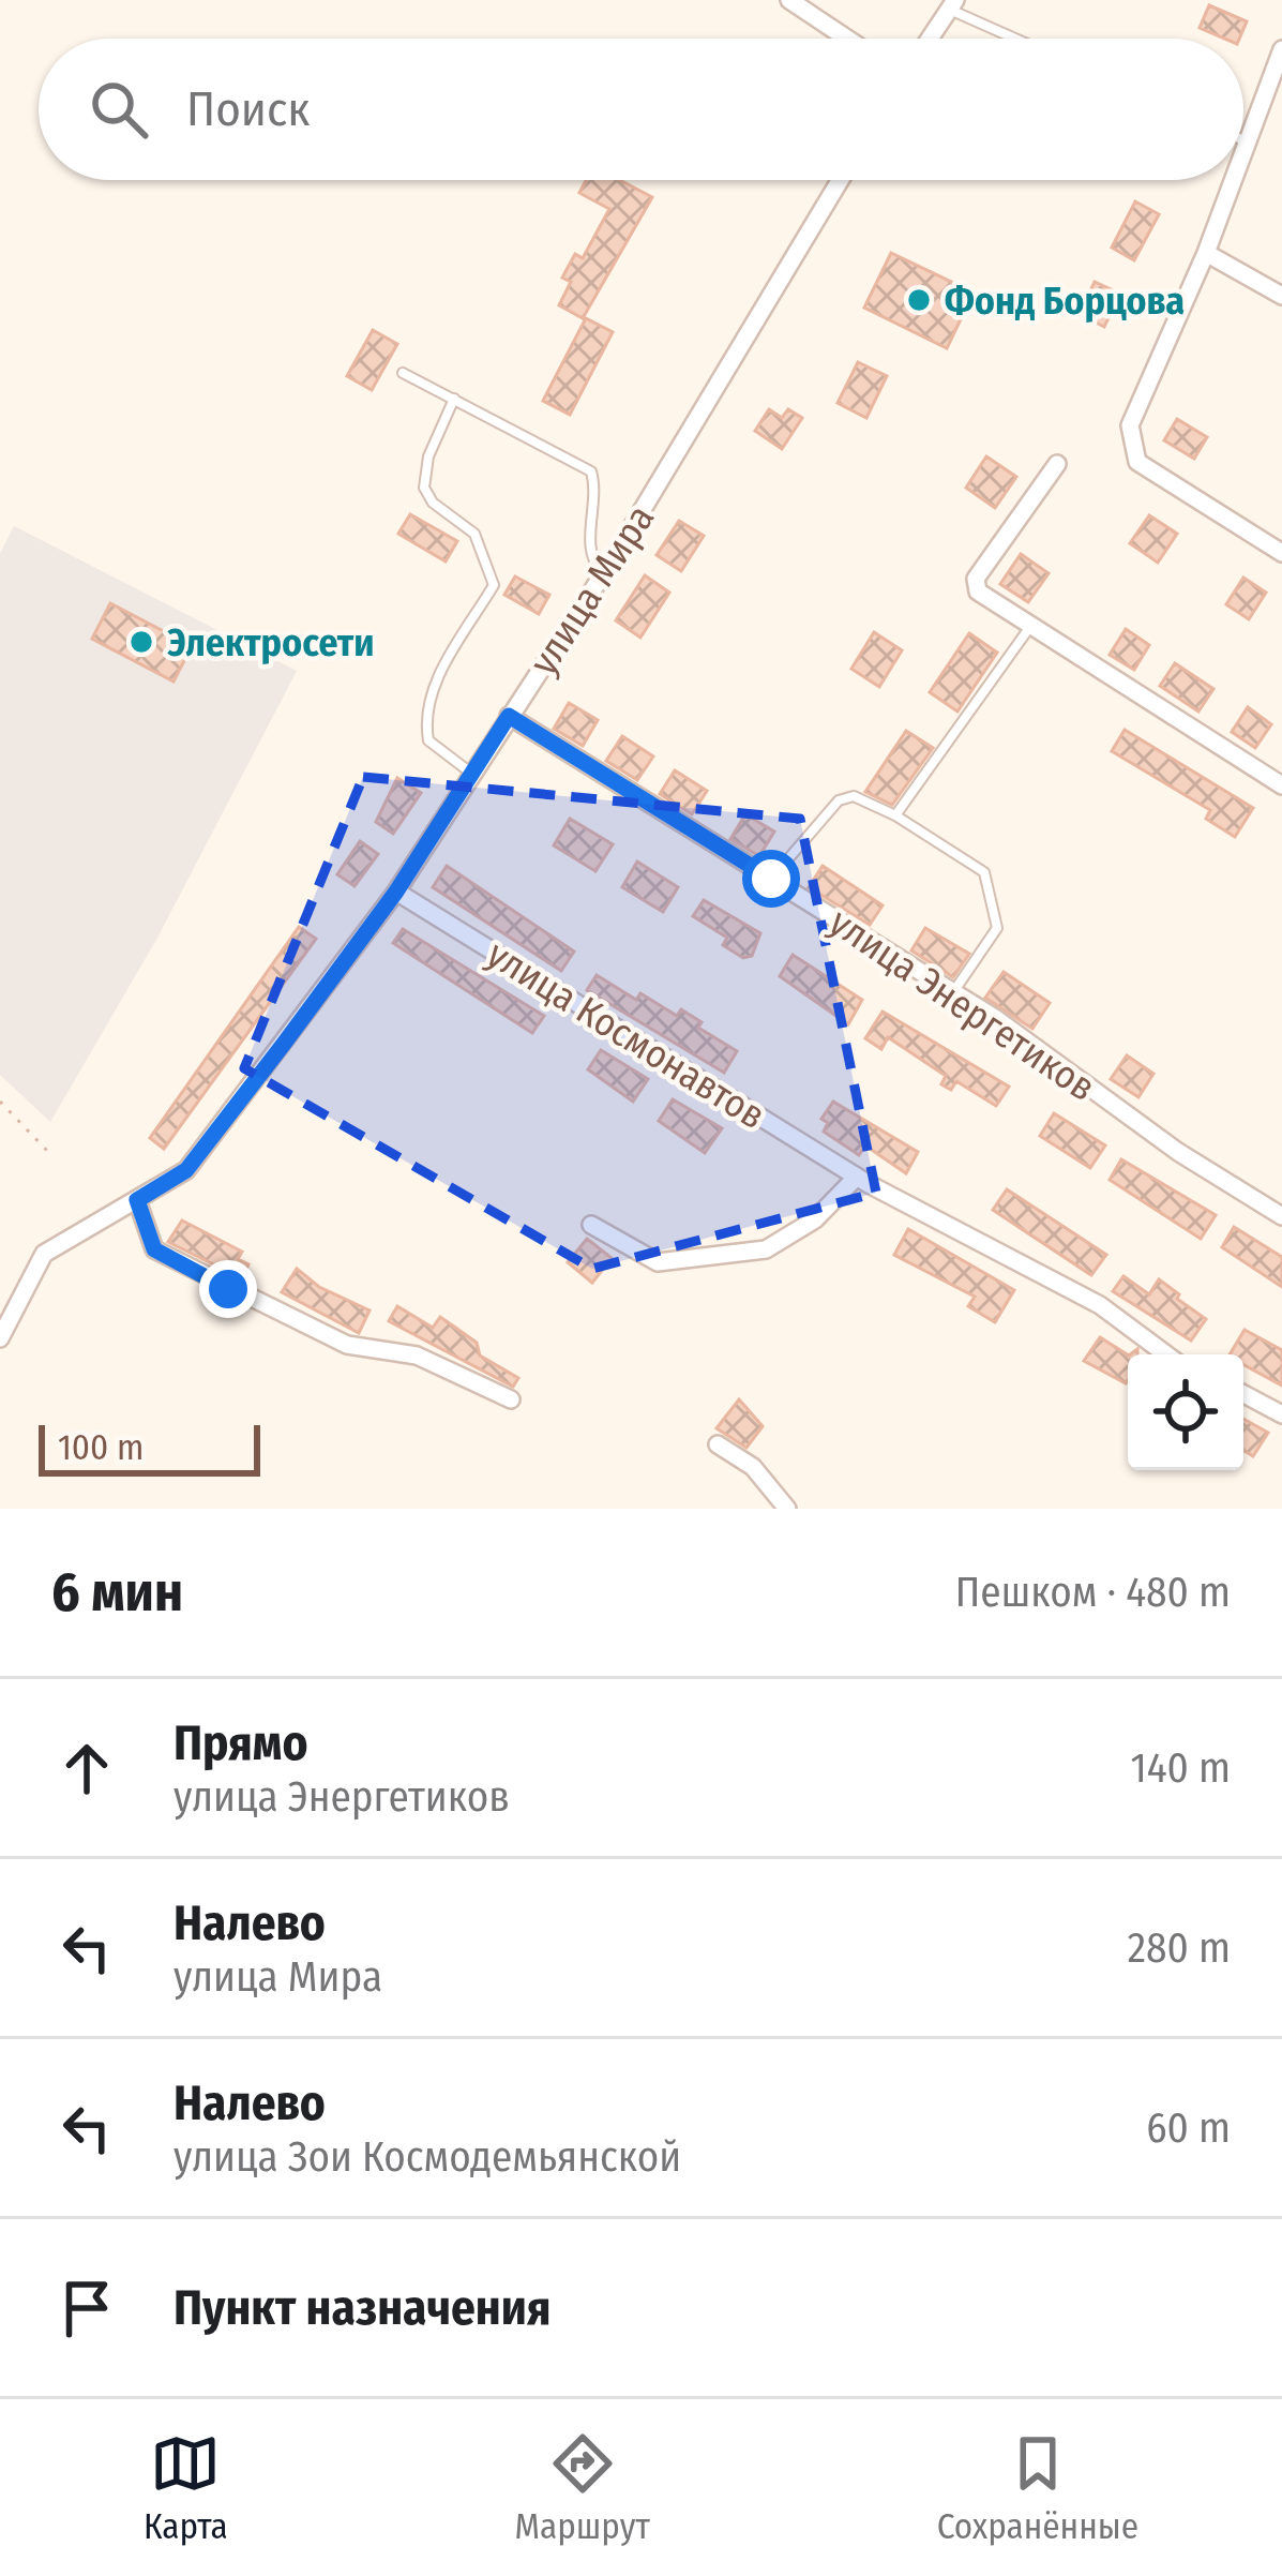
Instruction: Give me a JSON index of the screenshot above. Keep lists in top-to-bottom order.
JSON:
{
  "streets": {
    "street": ["улица Мира", "улица Энергетиков", "улица Космонавтов"]
  },
  "crossings": [
    ["улица Мира", "улица Энергетиков"],
    ["улица Мира", "улица Космонавтов"]
  ],
  "places": ["Фонд Борцова", "Электросети"],
  "scale_bar": "100 m",
  "page": {
    "search": "Поиск",
    "scale": "100 m",
    "heading": ["6 мин", "Пешком · 480 m"],
    "list": [
      ["Прямо", "улица Энергетиков", "140 m"],
      ["Налево", "улица Мира", "280 m"],
      ["Налево", "улица Зои Космодемьянской", "60 m"],
      "Пункт назначения"
    ],
    "nav": ["Карта", "Маршрут", "Сохранённые"]
  }
}
